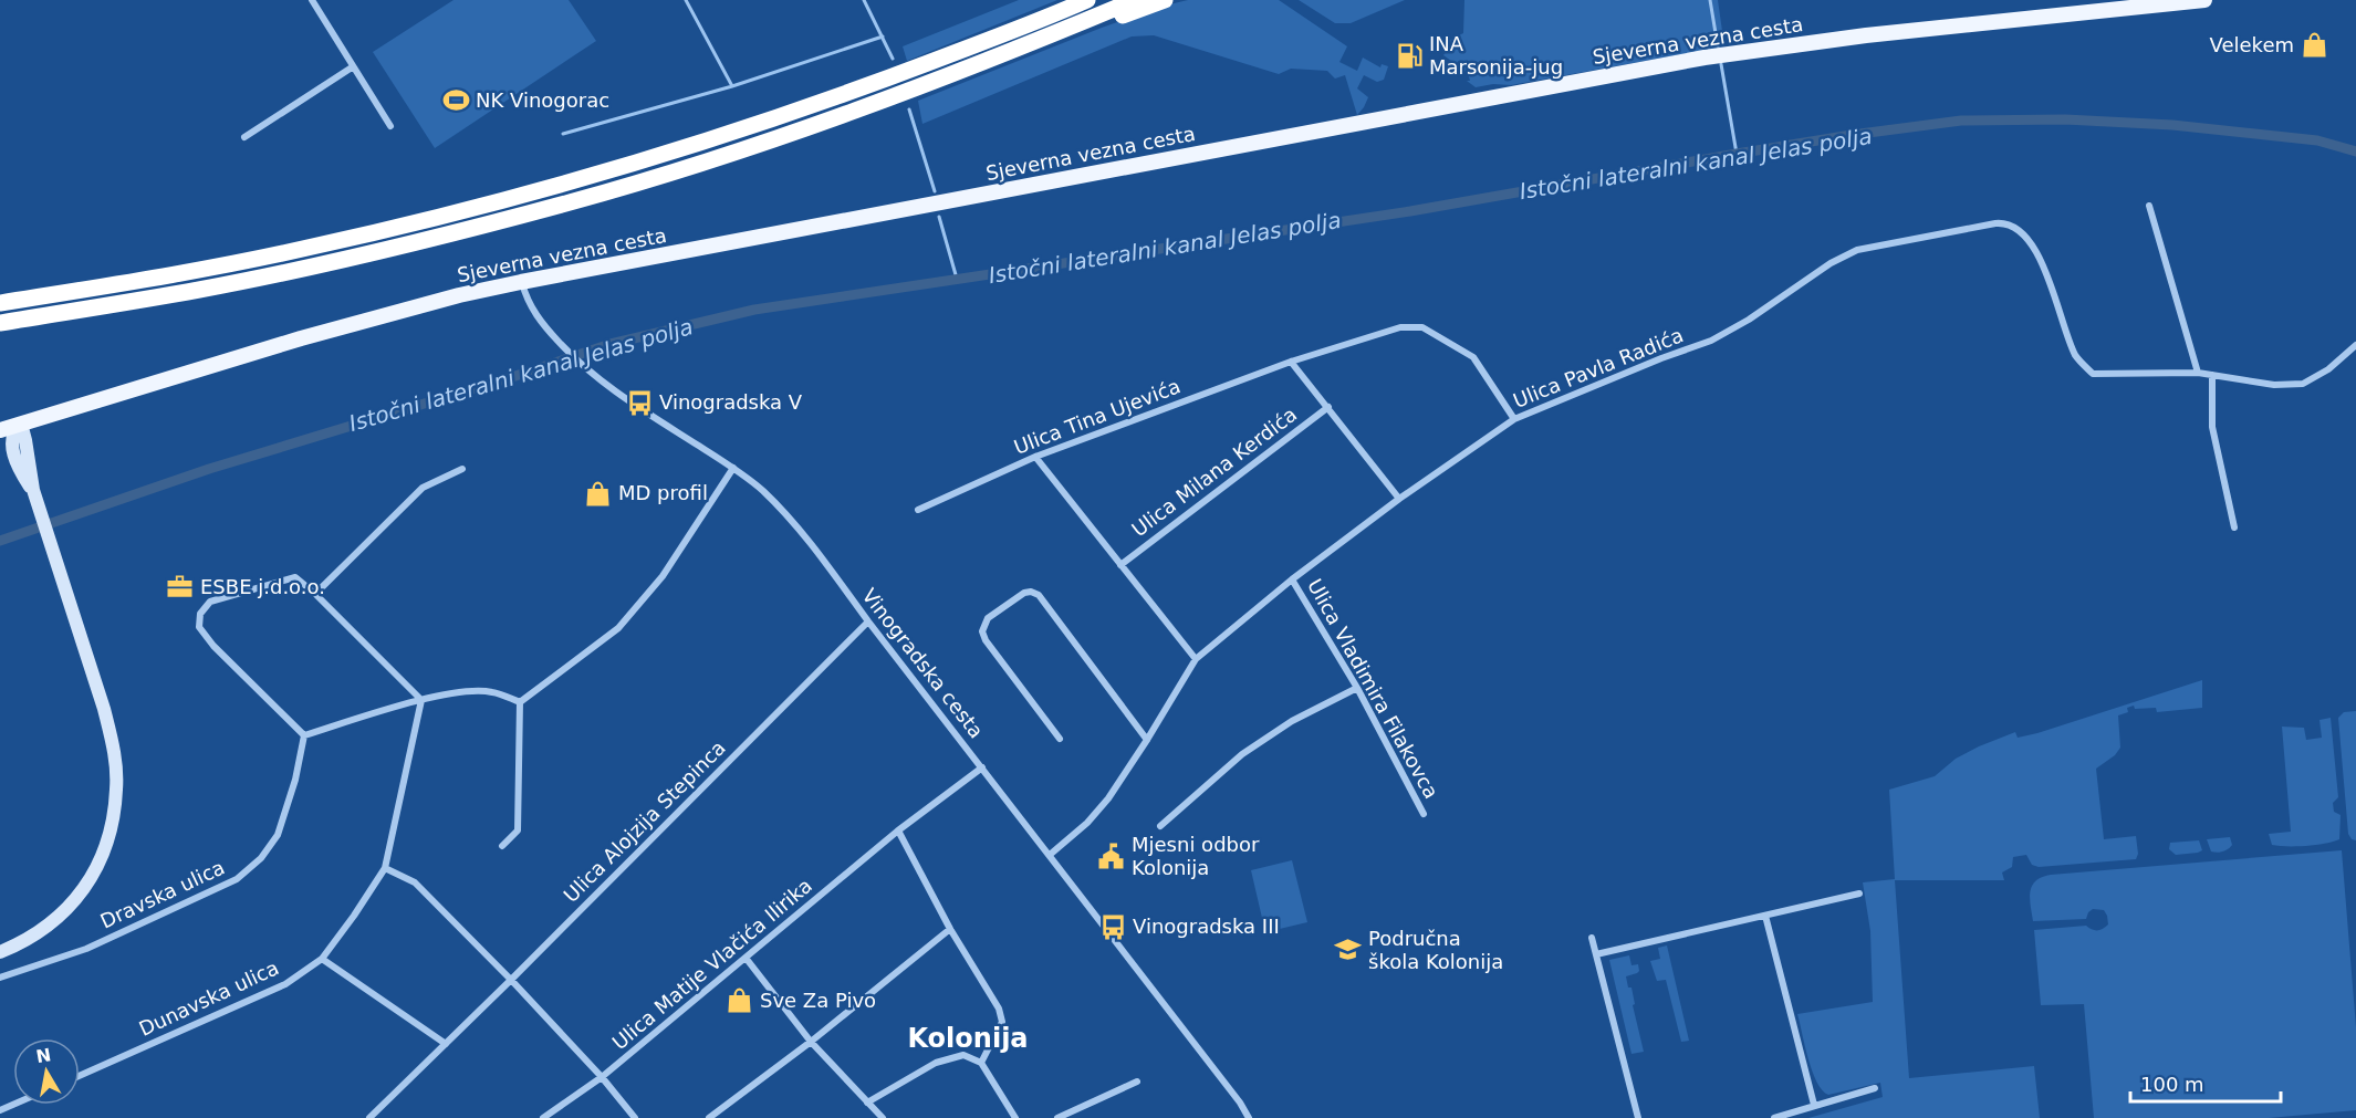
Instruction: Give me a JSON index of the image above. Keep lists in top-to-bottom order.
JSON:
{
  "streets": {
    "main road": ["Sjeverna vezna cesta"],
    "street": [
      "Ulica Pavla Radića",
      "Ulica Tina Ujevića",
      "Ulica Milana Kerdića",
      "Vinogradska cesta",
      "Ulica Vladimira Filakovca",
      "Ulica Alojzija Stepinca",
      "Dravska ulica",
      "Ulica Matije Vlačića Ilirika",
      "Dunavska ulica"
    ]
  },
  "crossings": [
    ["Sjeverna vezna cesta", "Vinogradska cesta"],
    ["Ulica Pavla Radića", "Ulica Tina Ujevića"],
    ["Ulica Pavla Radića", "Vinogradska cesta"],
    ["Ulica Pavla Radića", "Ulica Vladimira Filakovca"],
    ["Vinogradska cesta", "Ulica Alojzija Stepinca"],
    ["Vinogradska cesta", "Ulica Matije Vlačića Ilirika"]
  ],
  "districts": ["Kolonija"],
  "water": ["Istočni lateralni kanal Jelas polja"],
  "places": {
    "shop": ["Velekem", "MD profil", "Sve Za Pivo"],
    "fuel station": ["INA Marsonija-jug"],
    "sports": ["NK Vinogorac"],
    "bus stop": ["Vinogradska V", "Vinogradska III"],
    "office": ["ESBE j.d.o.o."],
    "public building": ["Mjesni odbor Kolonija"],
    "school or university": ["Područna škola Kolonija"]
  },
  "scale_bar": "100 m",
  "north": "top"
}
